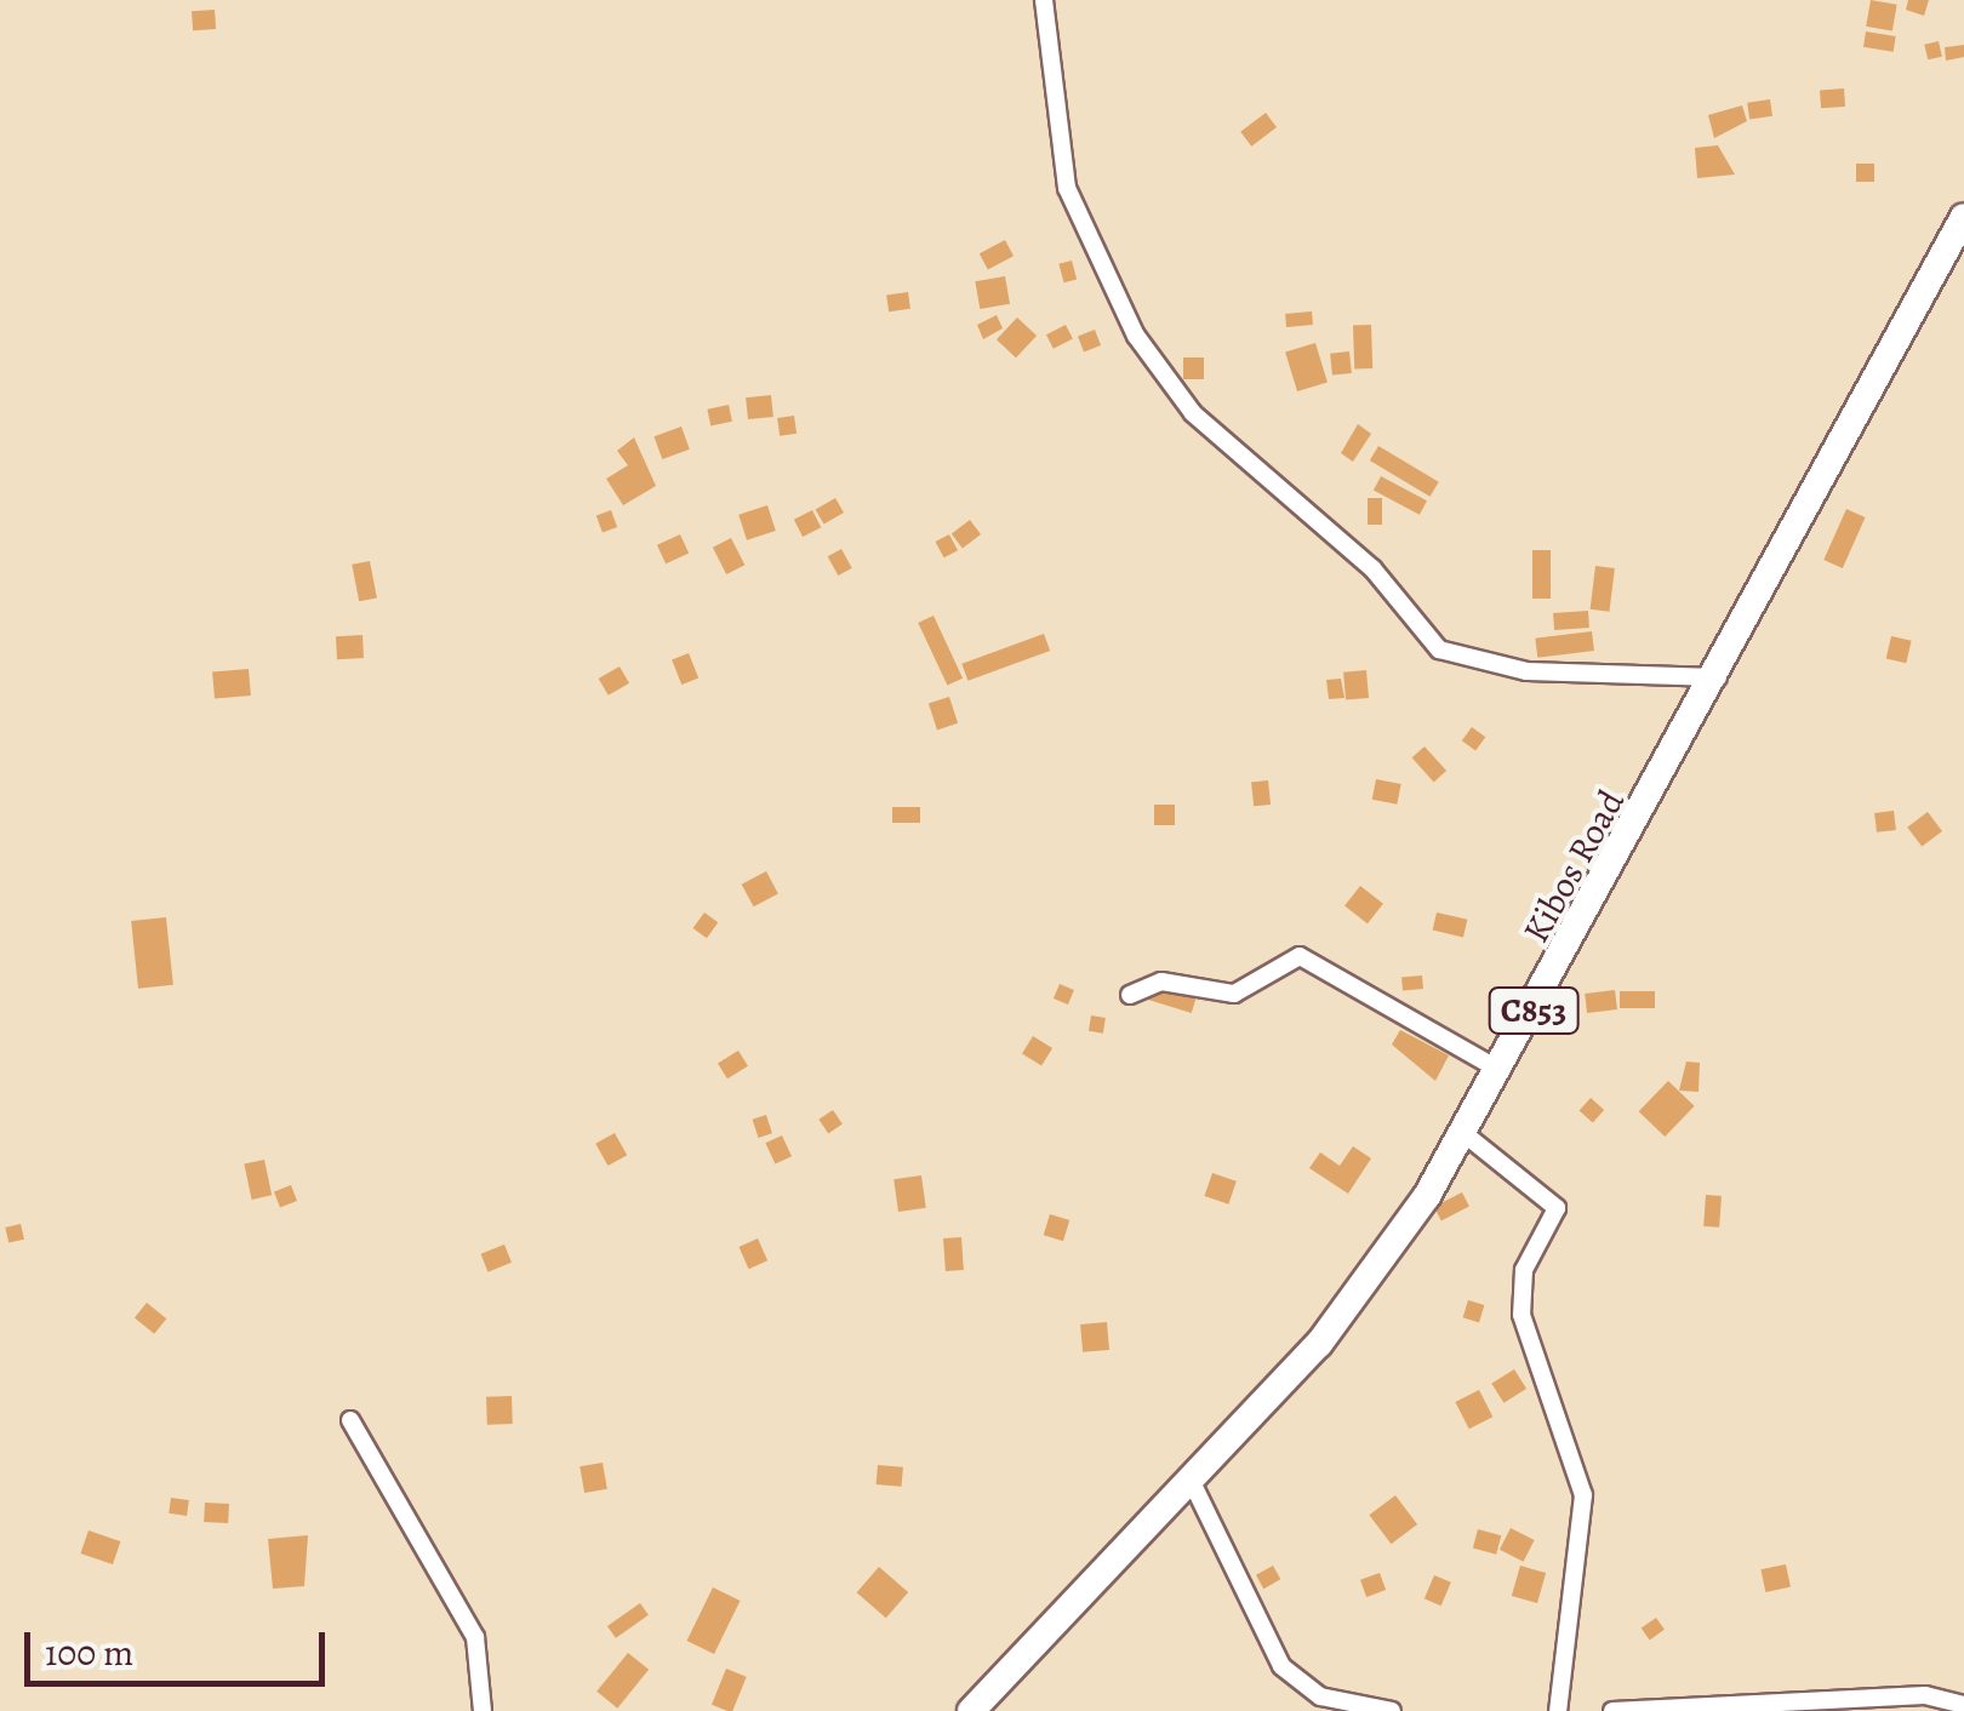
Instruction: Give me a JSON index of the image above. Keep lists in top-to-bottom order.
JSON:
{
  "streets": {
    "main road": ["Kibos Road", "C853"]
  },
  "scale_bar": "100 m"
}
